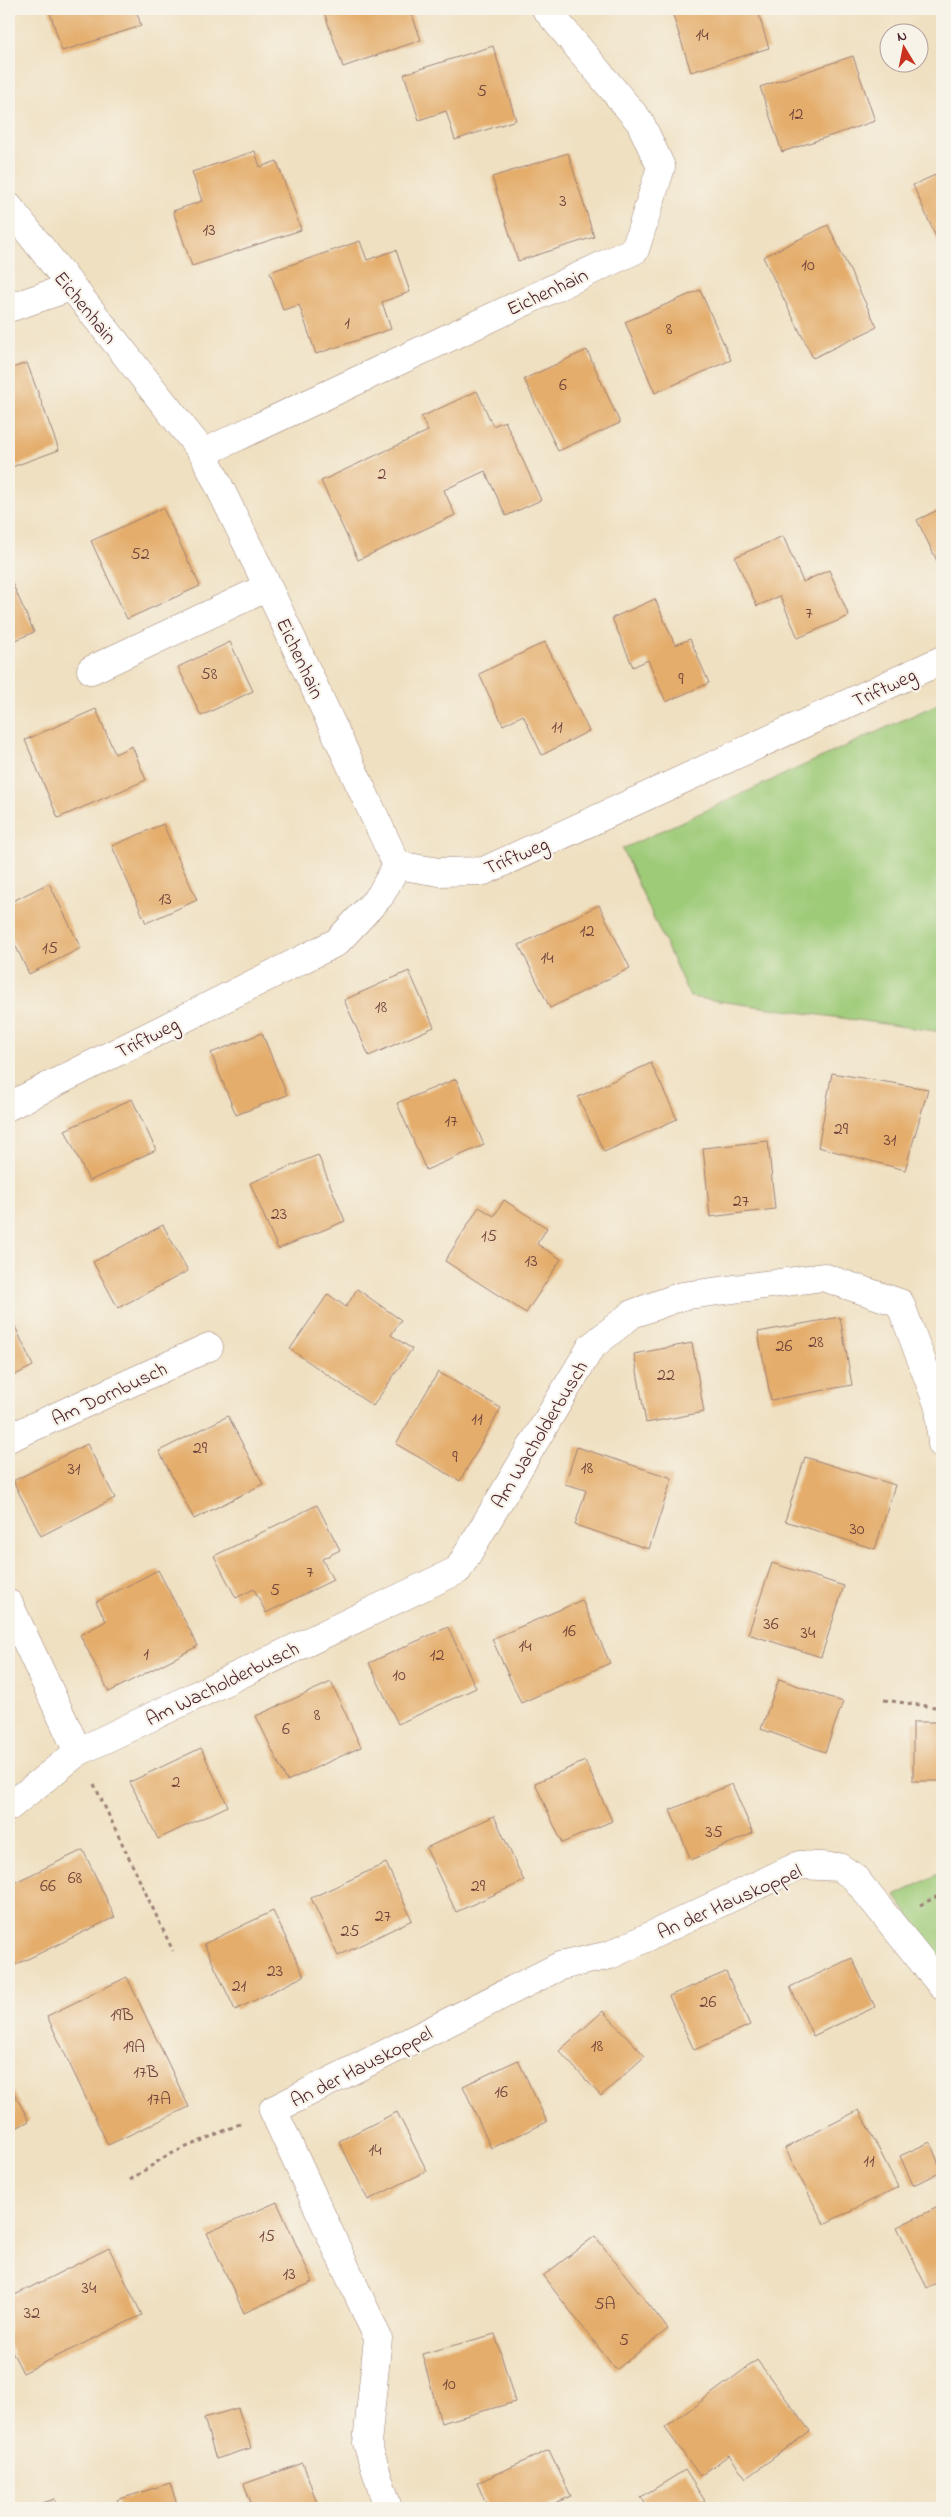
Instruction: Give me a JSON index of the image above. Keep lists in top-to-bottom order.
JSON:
{
  "streets": {
    "street": [
      "Eichenhain",
      "Triftweg",
      "Am Dornbusch",
      "Am Wacholderbusch",
      "An der Hauskoppel"
    ]
  },
  "crossings": [
    ["Eichenhain", "Triftweg"]
  ],
  "house_numbers": [
    "14",
    "5",
    "12",
    "3",
    "13",
    "10",
    "1",
    "8",
    "6",
    "2",
    "52",
    "7",
    "58",
    "9",
    "11",
    "13",
    "12",
    "15",
    "14",
    "18",
    "17",
    "29",
    "31",
    "27",
    "23",
    "15",
    "13",
    "28",
    "26",
    "22",
    "11",
    "29",
    "9",
    "18",
    "31",
    "30",
    "7",
    "5",
    "36",
    "16",
    "34",
    "14",
    "1",
    "12",
    "10",
    "8",
    "6",
    "2",
    "35",
    "68",
    "66",
    "29",
    "27",
    "25",
    "23",
    "21",
    "26",
    "19B",
    "18",
    "19A",
    "17B",
    "16",
    "17A",
    "14",
    "11",
    "15",
    "13",
    "34",
    "5A",
    "32",
    "5",
    "10"
  ],
  "north": "top"
}
